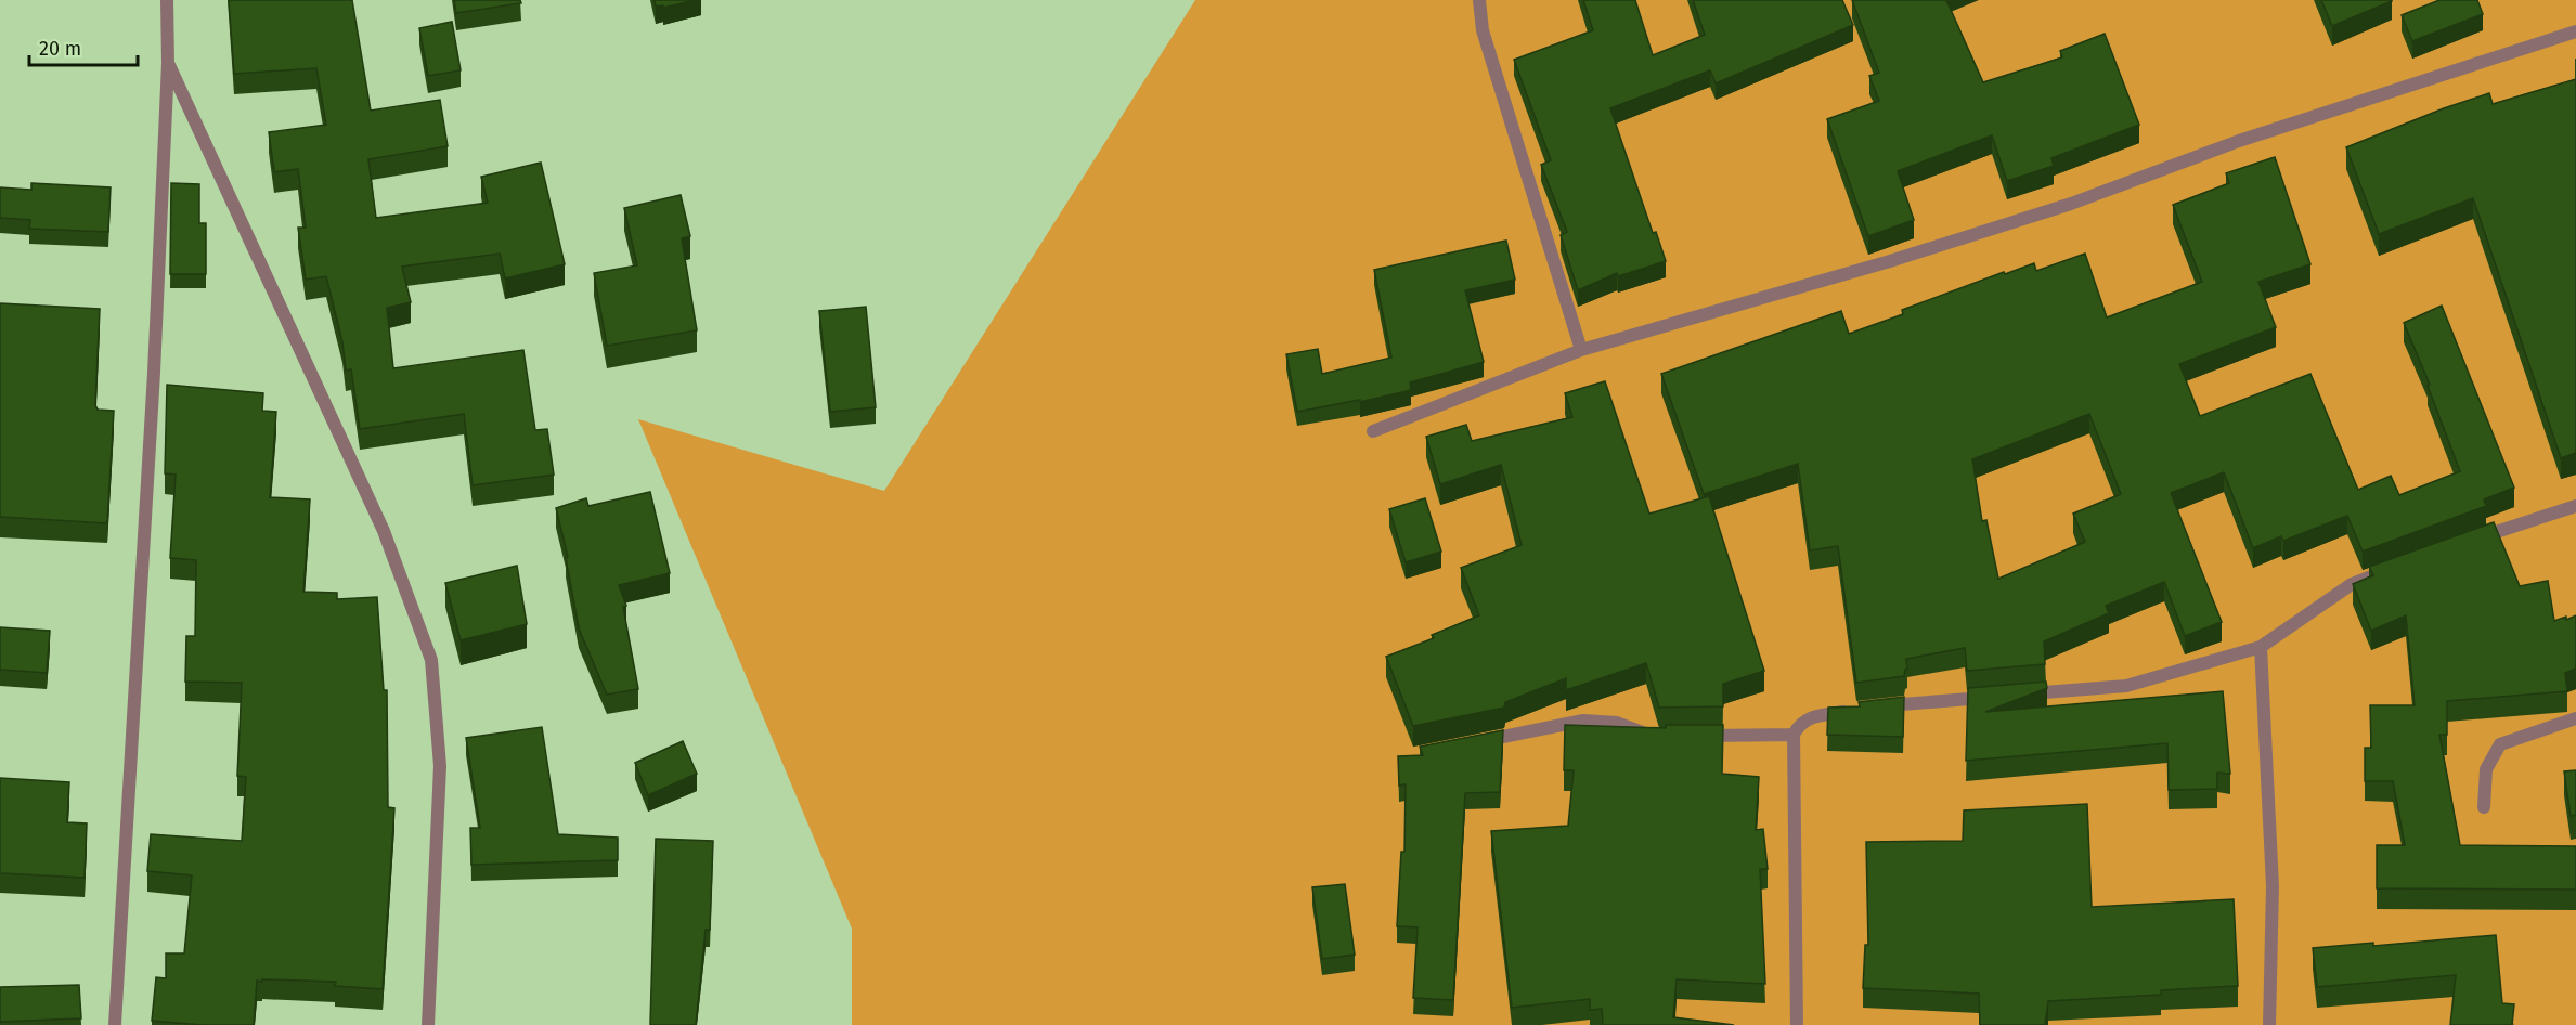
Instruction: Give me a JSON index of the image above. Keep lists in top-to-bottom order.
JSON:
{
  "scale_bar": "20 m"
}
